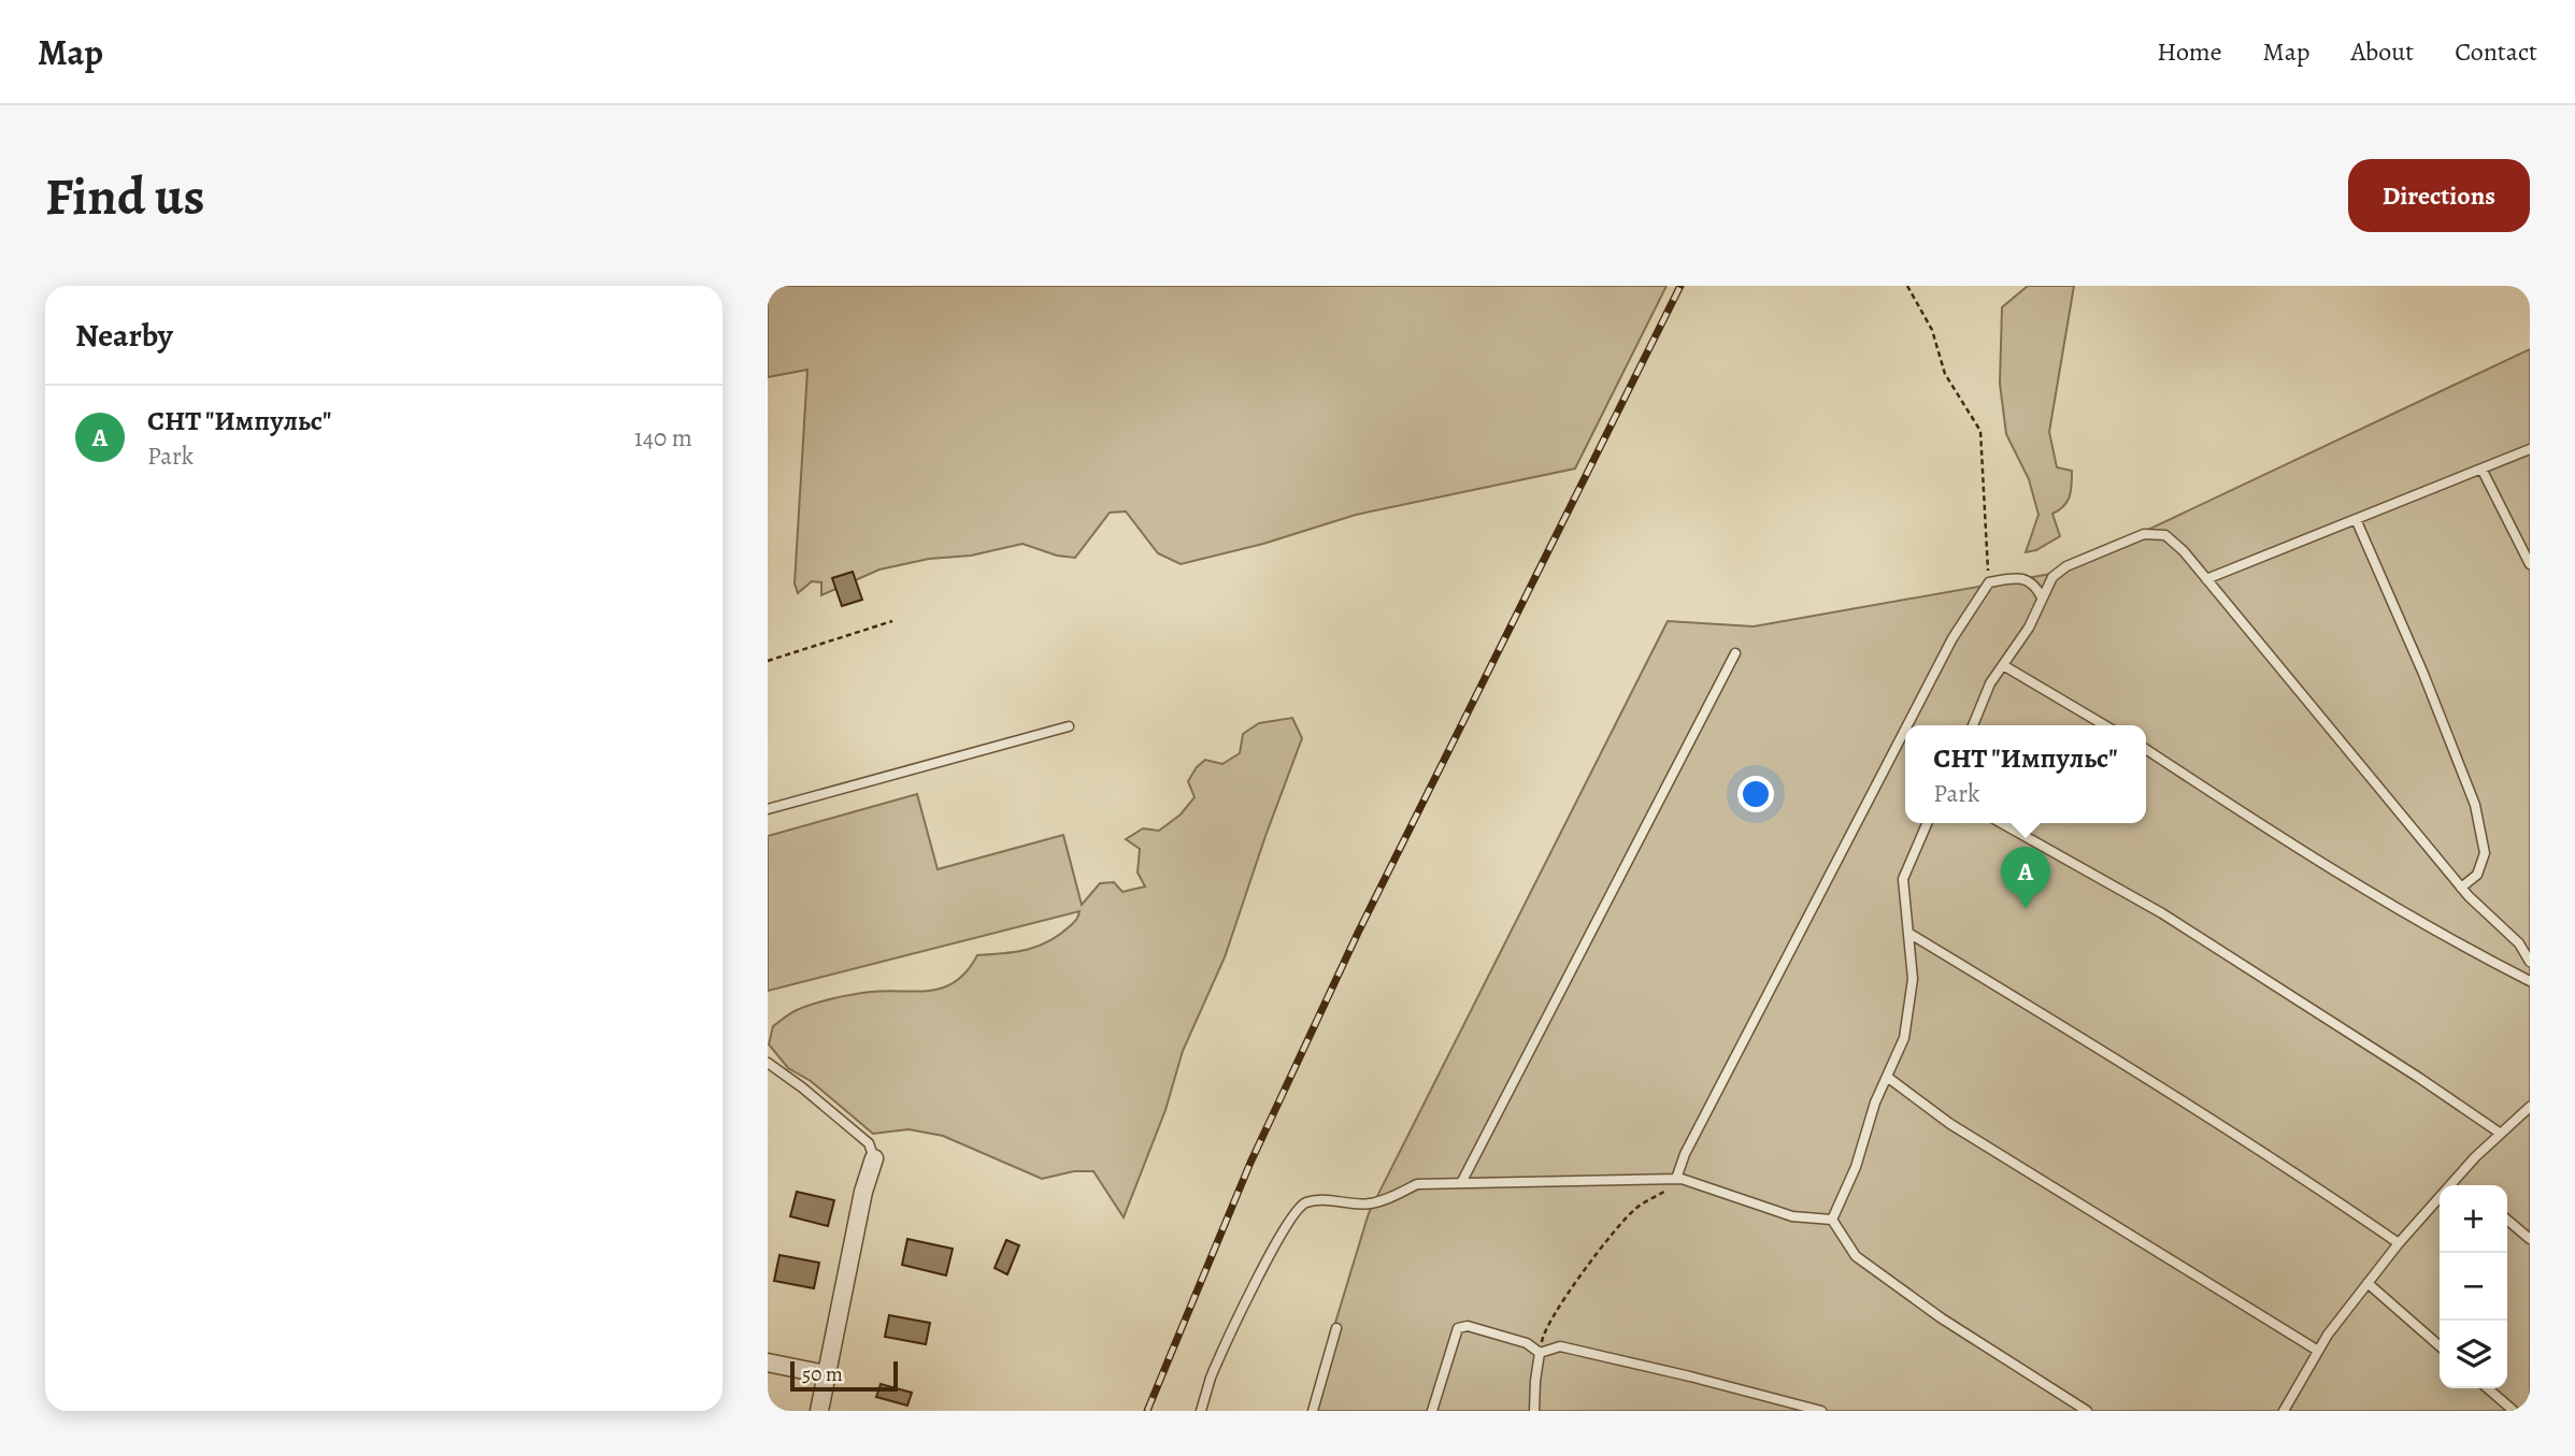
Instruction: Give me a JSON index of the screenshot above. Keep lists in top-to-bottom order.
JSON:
{
  "scale_bar": "50 m",
  "page": {
    "header": "Map",
    "nav": [
      "Home",
      "Map",
      "About",
      "Contact"
    ],
    "buttons": "Directions",
    "title": "Find us",
    "heading": "Nearby",
    "list": [
      {
        "mark": "A",
        "name": "СНТ \"Импульс\"",
        "note": "Park",
        "value": "140 m"
      }
    ],
    "popup": ["СНТ \"Импульс\"", "Park"],
    "pins": "A",
    "map_buttons": ["+", "−"],
    "scale": "50 m"
  }
}
